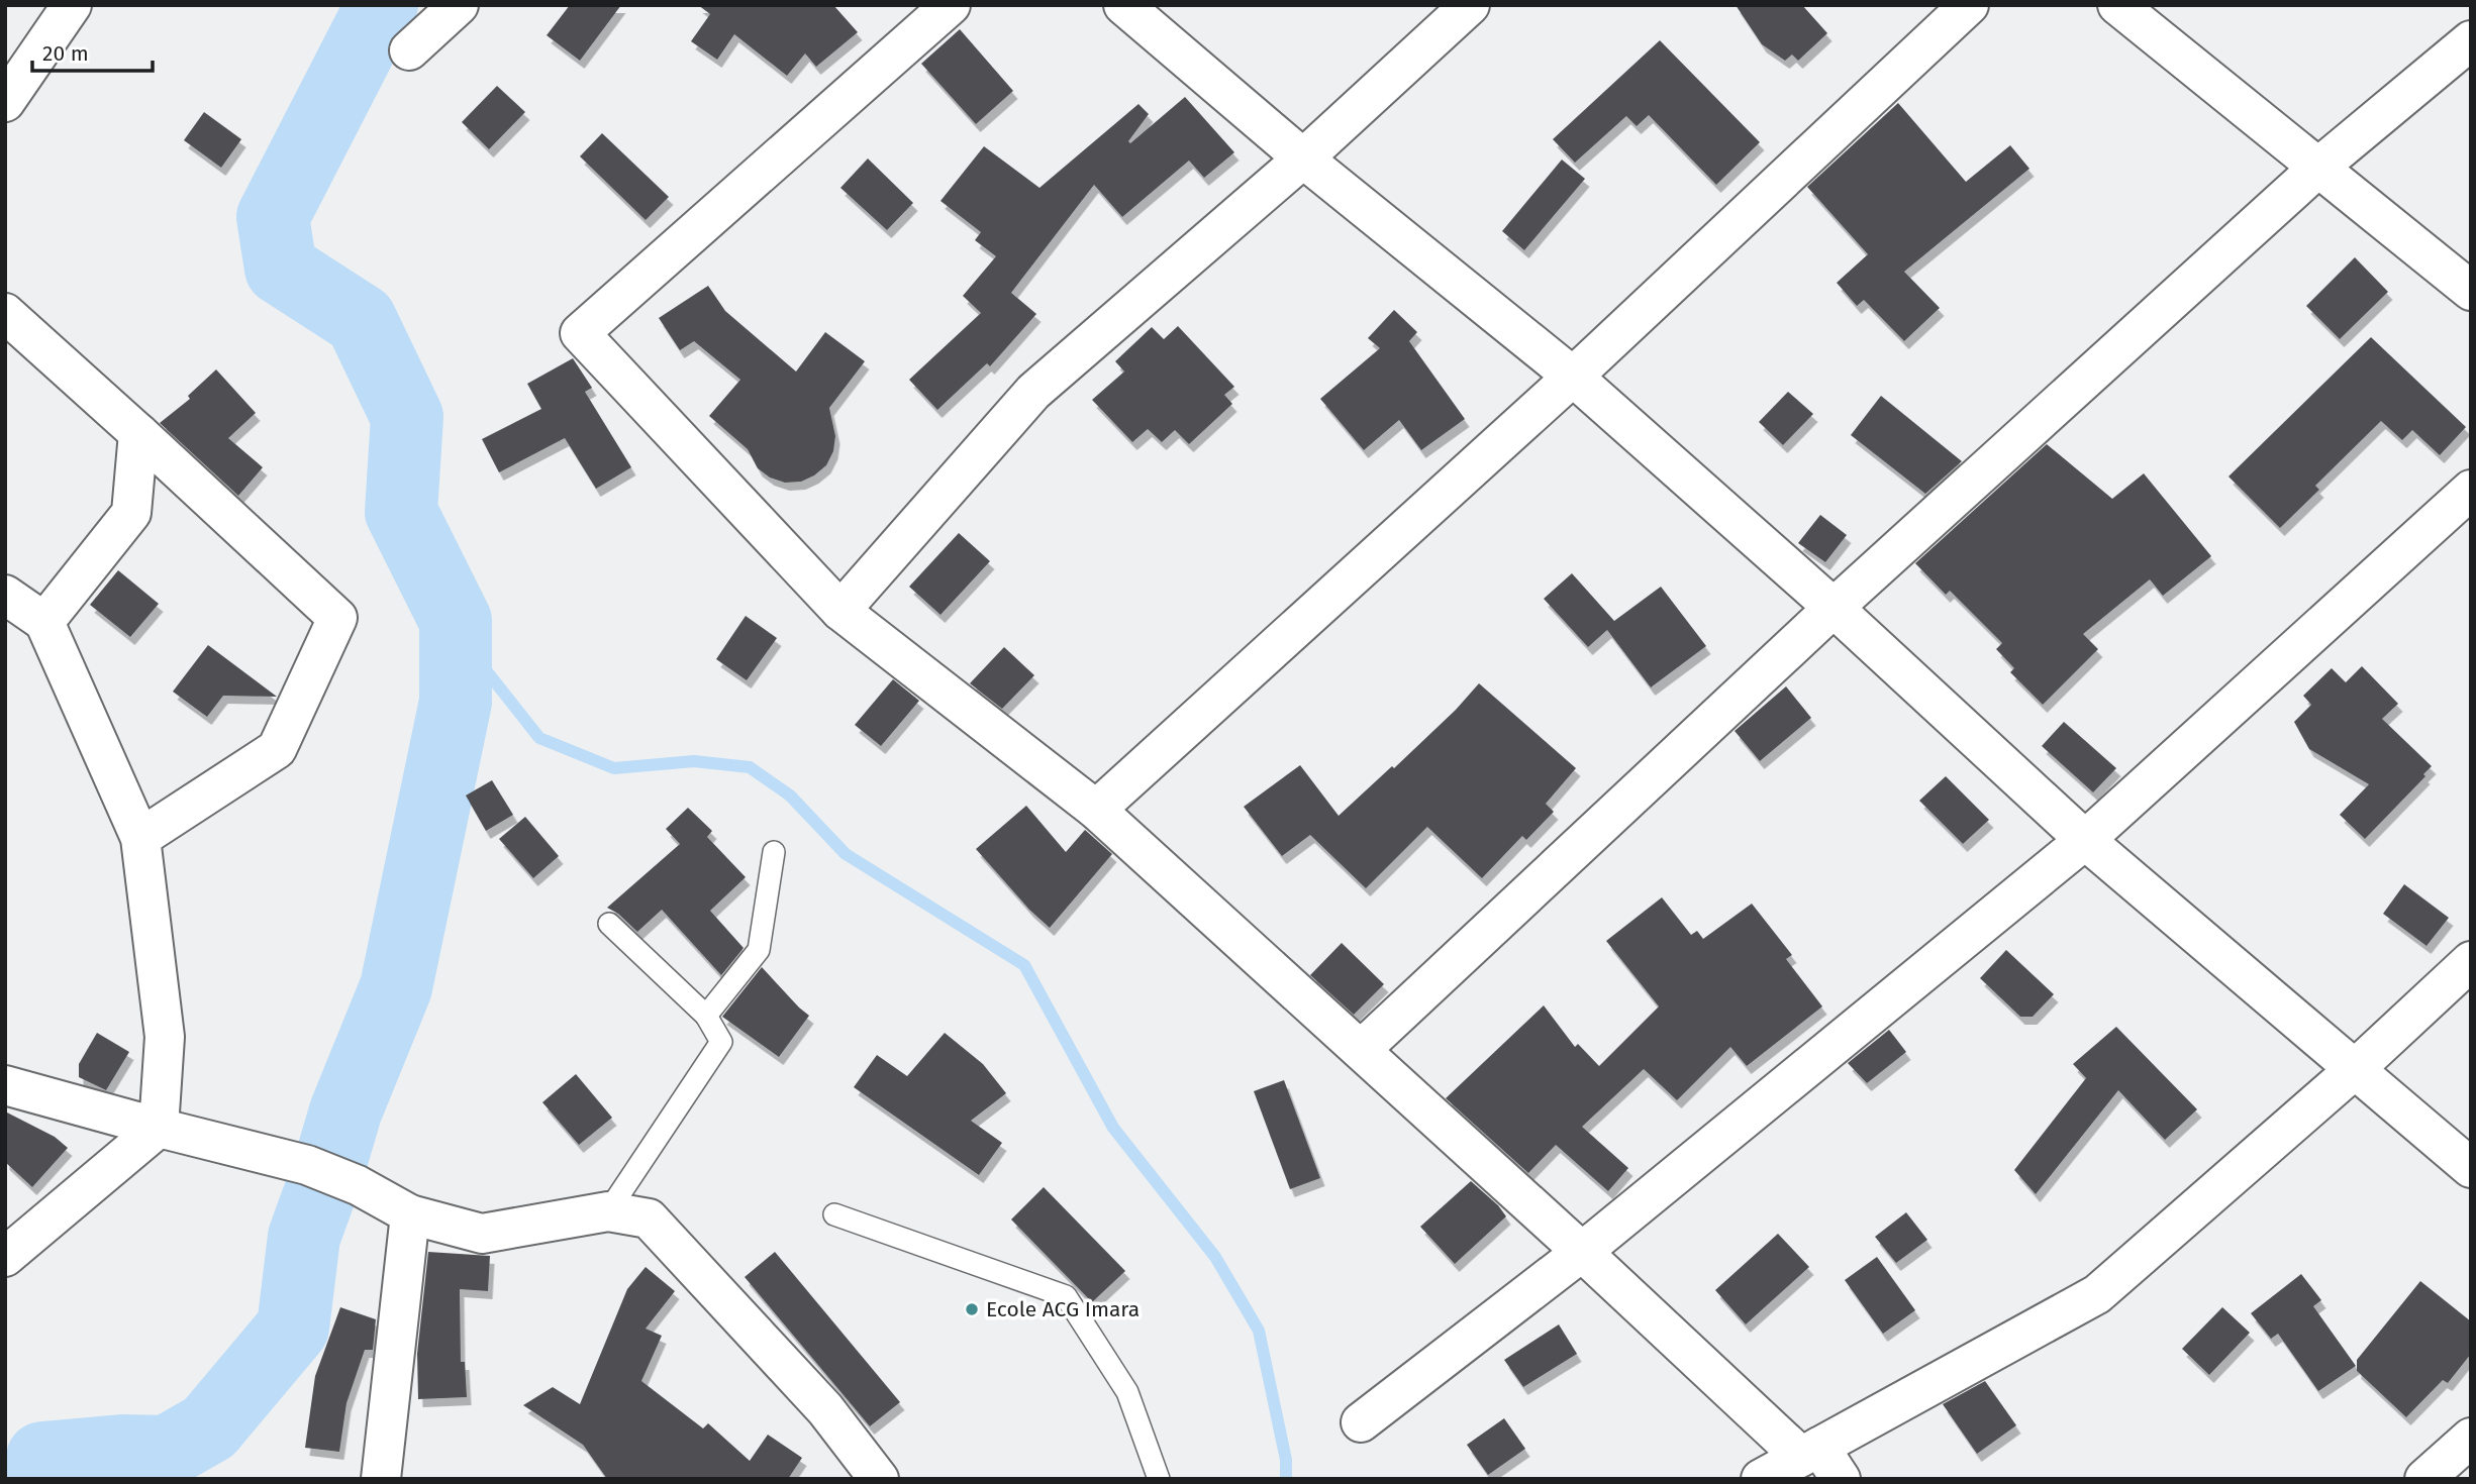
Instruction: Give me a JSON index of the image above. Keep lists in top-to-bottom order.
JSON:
{
  "places": ["Ecole ACG Imara"],
  "scale_bar": "20 m"
}
